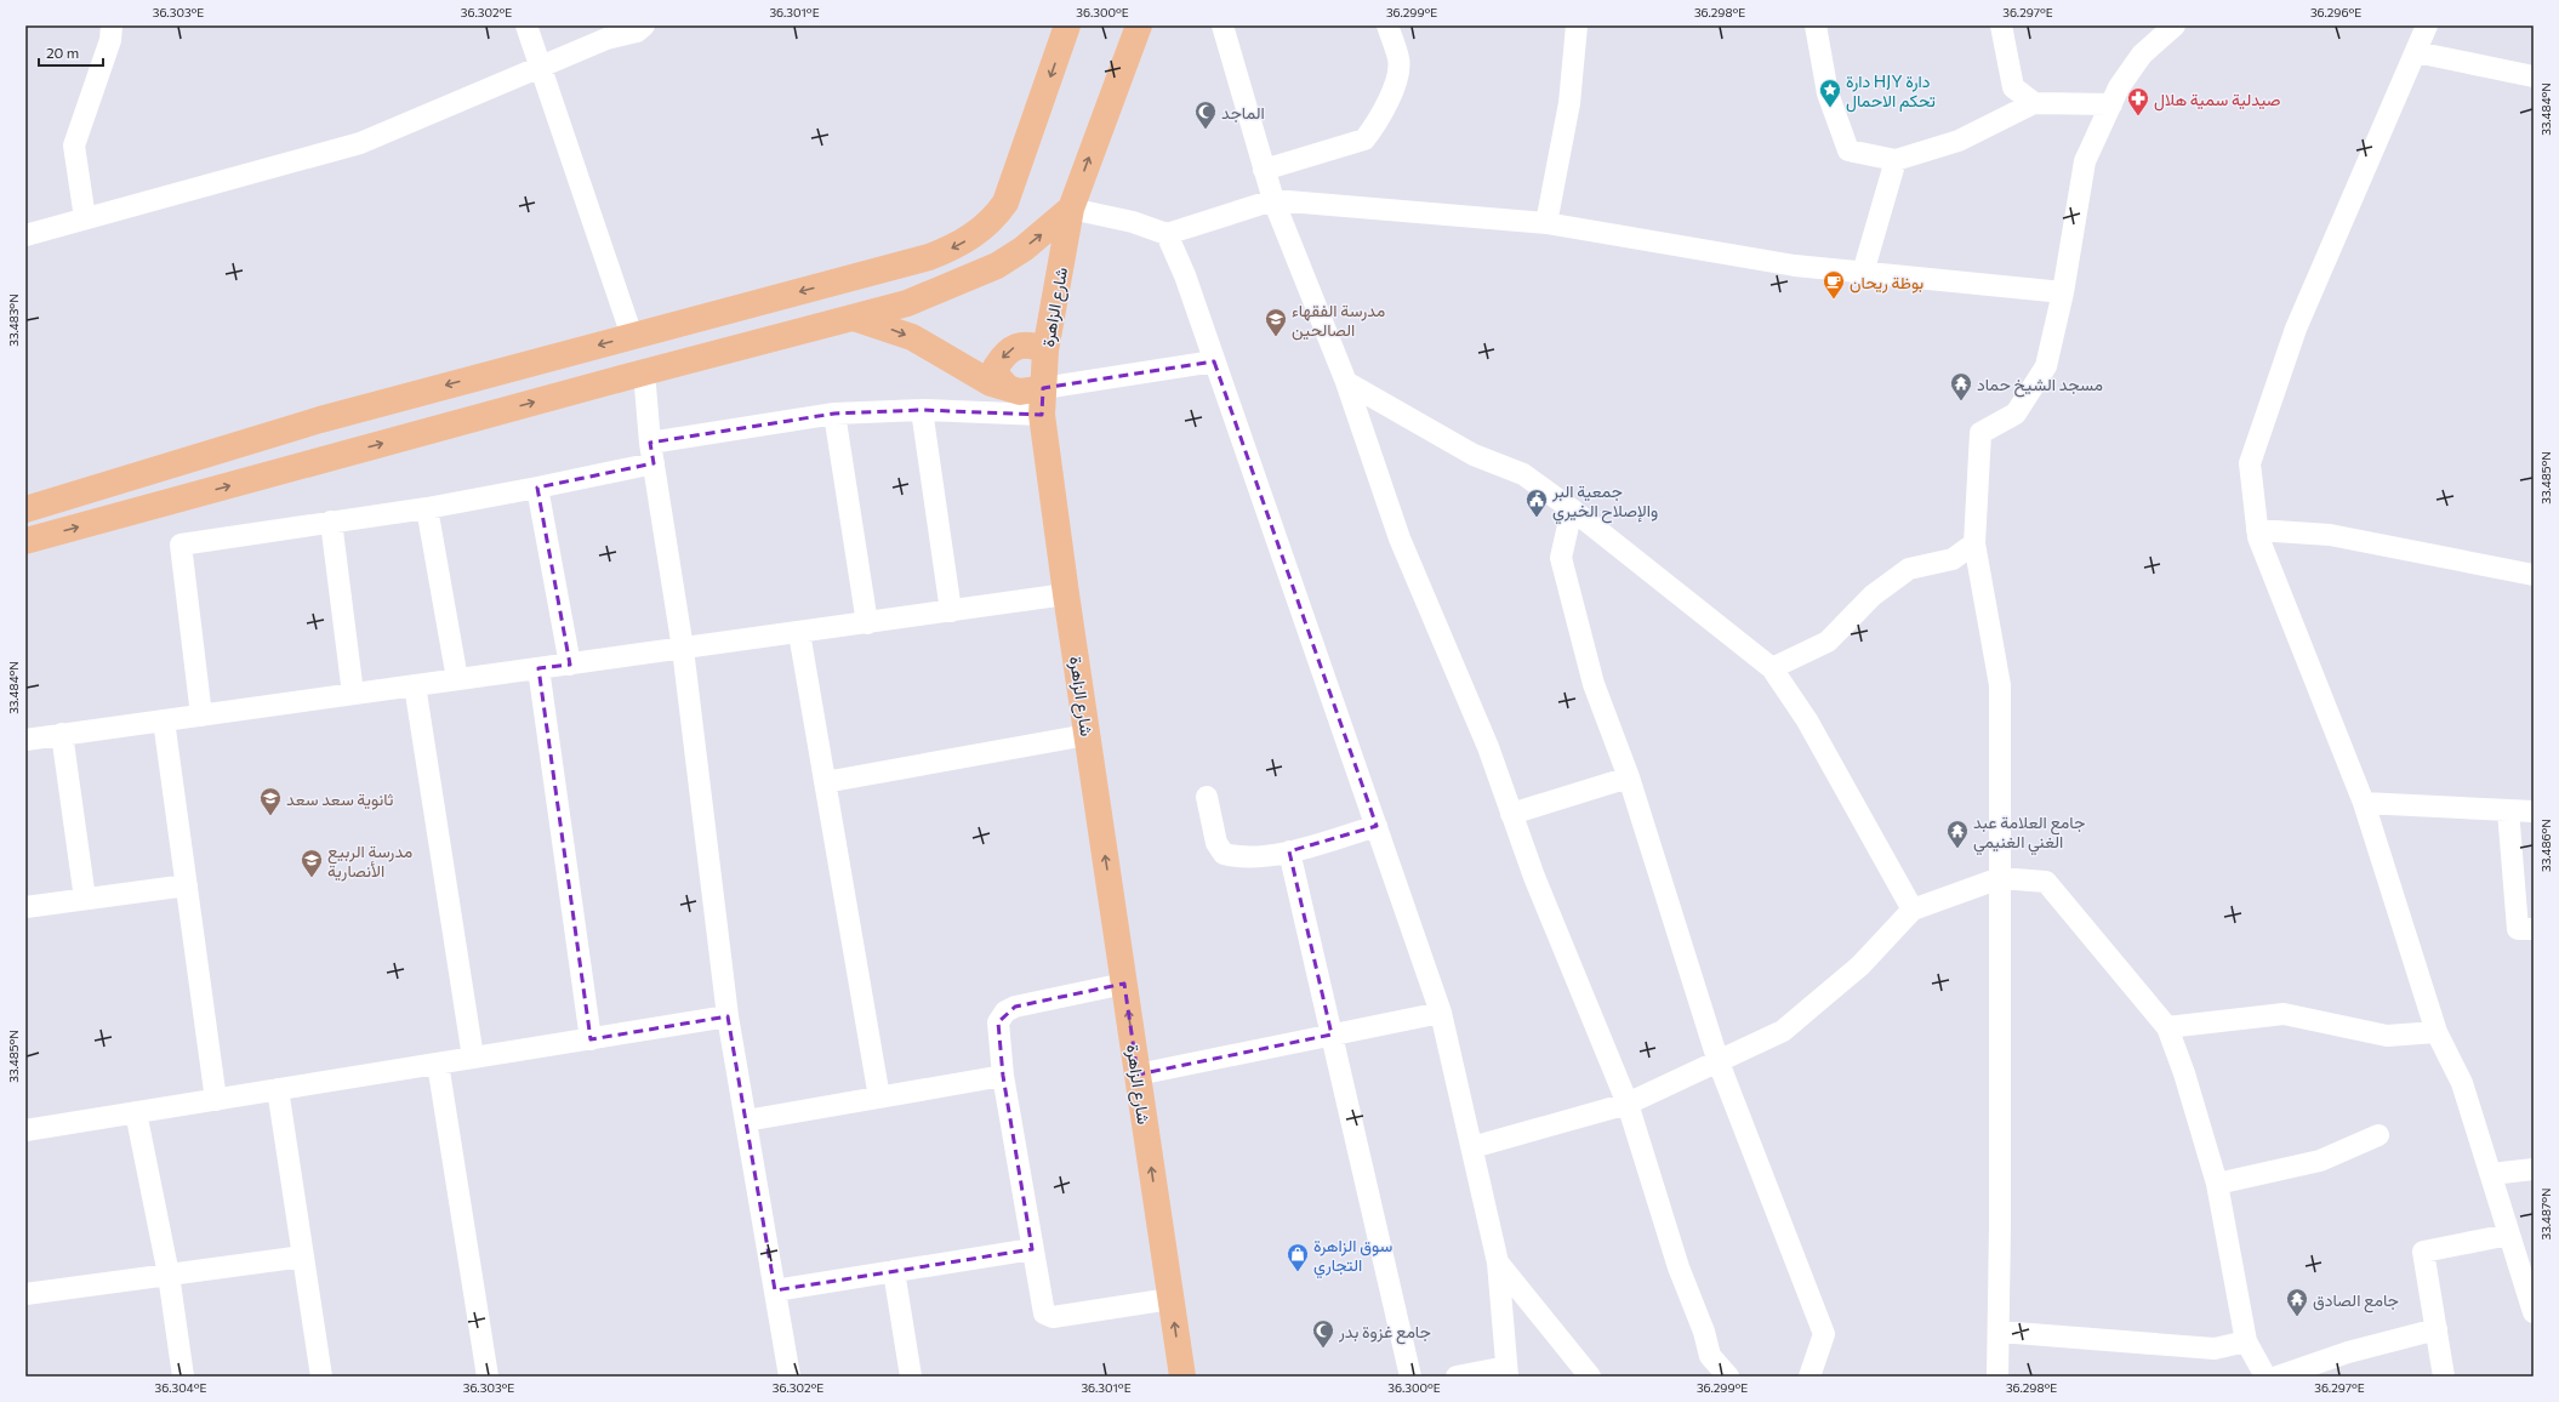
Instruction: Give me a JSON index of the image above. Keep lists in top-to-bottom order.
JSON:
{
  "streets": {
    "main road": ["شارع الزاهرة"]
  },
  "one_way": ["شارع الزاهرة"],
  "places": {
    "place": ["دارة HJY دارة تحكم الاحمال"],
    "pharmacy": ["صيدلية سمية هلال"],
    "mosque": ["الماجد", "جامع غزوة بدر"],
    "cafe": ["بوظة ريحان"],
    "school or university": ["مدرسة الفقهاء الصالحين", "ثانوية سعد سعد", "مدرسة الربيع الأنصارية"],
    "temple": ["مسجد الشيخ حماد", "جامع العلامة عبد الغني الغنيمي", "جامع الصادق"],
    "public building": ["جمعية البر والإصلاح الخيري"],
    "shop": ["سوق الزاهرة التجاري"]
  },
  "scale_bar": "20 m",
  "coordinates": [
    "36.303°E",
    "36.302°E",
    "36.301°E",
    "36.300°E",
    "36.299°E",
    "36.298°E",
    "36.297°E",
    "36.296°E",
    "33.484°N",
    "33.483°N",
    "33.485°N",
    "33.486°N",
    "33.487°N",
    "36.304°E"
  ]
}
